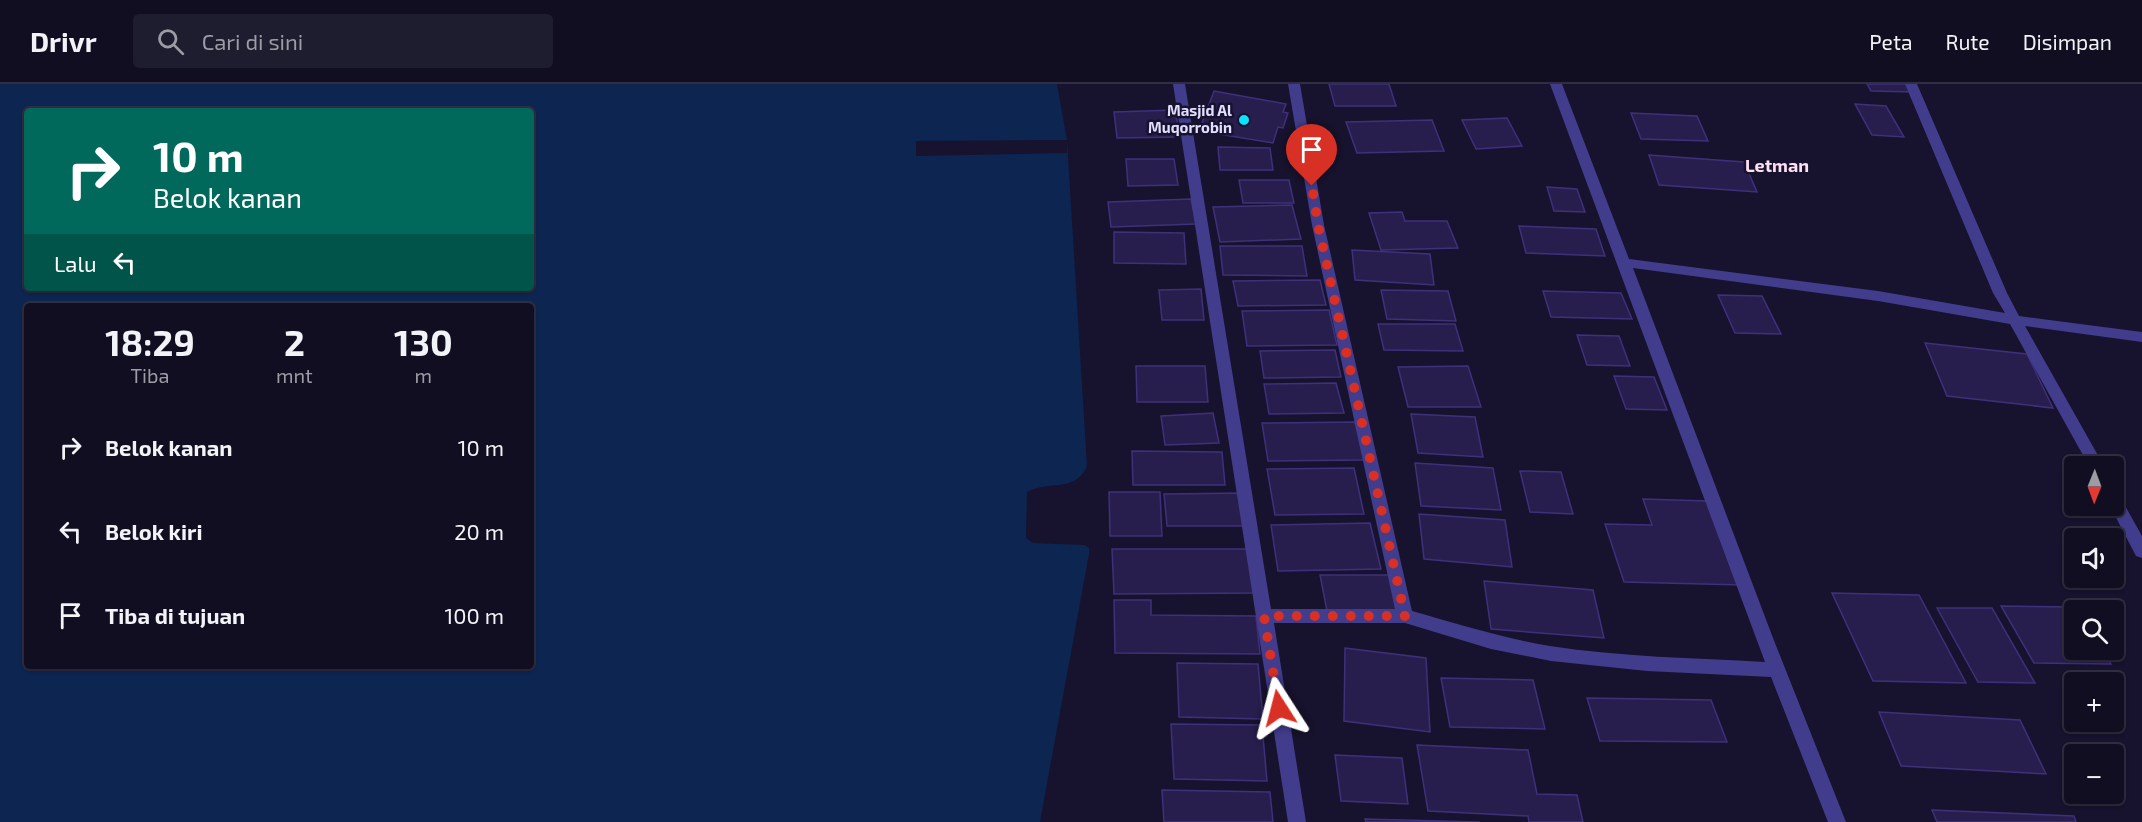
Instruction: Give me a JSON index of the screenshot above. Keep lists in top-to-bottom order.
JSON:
{
  "districts": ["Letman"],
  "places": ["Masjid Al Muqorrobin"],
  "north": "bottom",
  "page": {
    "header": "Drivr",
    "search": "Cari di sini",
    "nav": ["Peta", "Rute", "Disimpan"],
    "turn": ["10 m", "Belok kanan"],
    "then": "Lalu",
    "eta": [
      "18:29",
      "Tiba",
      "2",
      "mnt",
      "130",
      "m"
    ],
    "list": [
      {
        "name": "Belok kanan",
        "value": "10 m"
      },
      {
        "name": "Belok kiri",
        "value": "20 m"
      },
      {
        "name": "Tiba di tujuan",
        "value": "100 m"
      }
    ],
    "map_buttons": ["+", "−"]
  }
}
